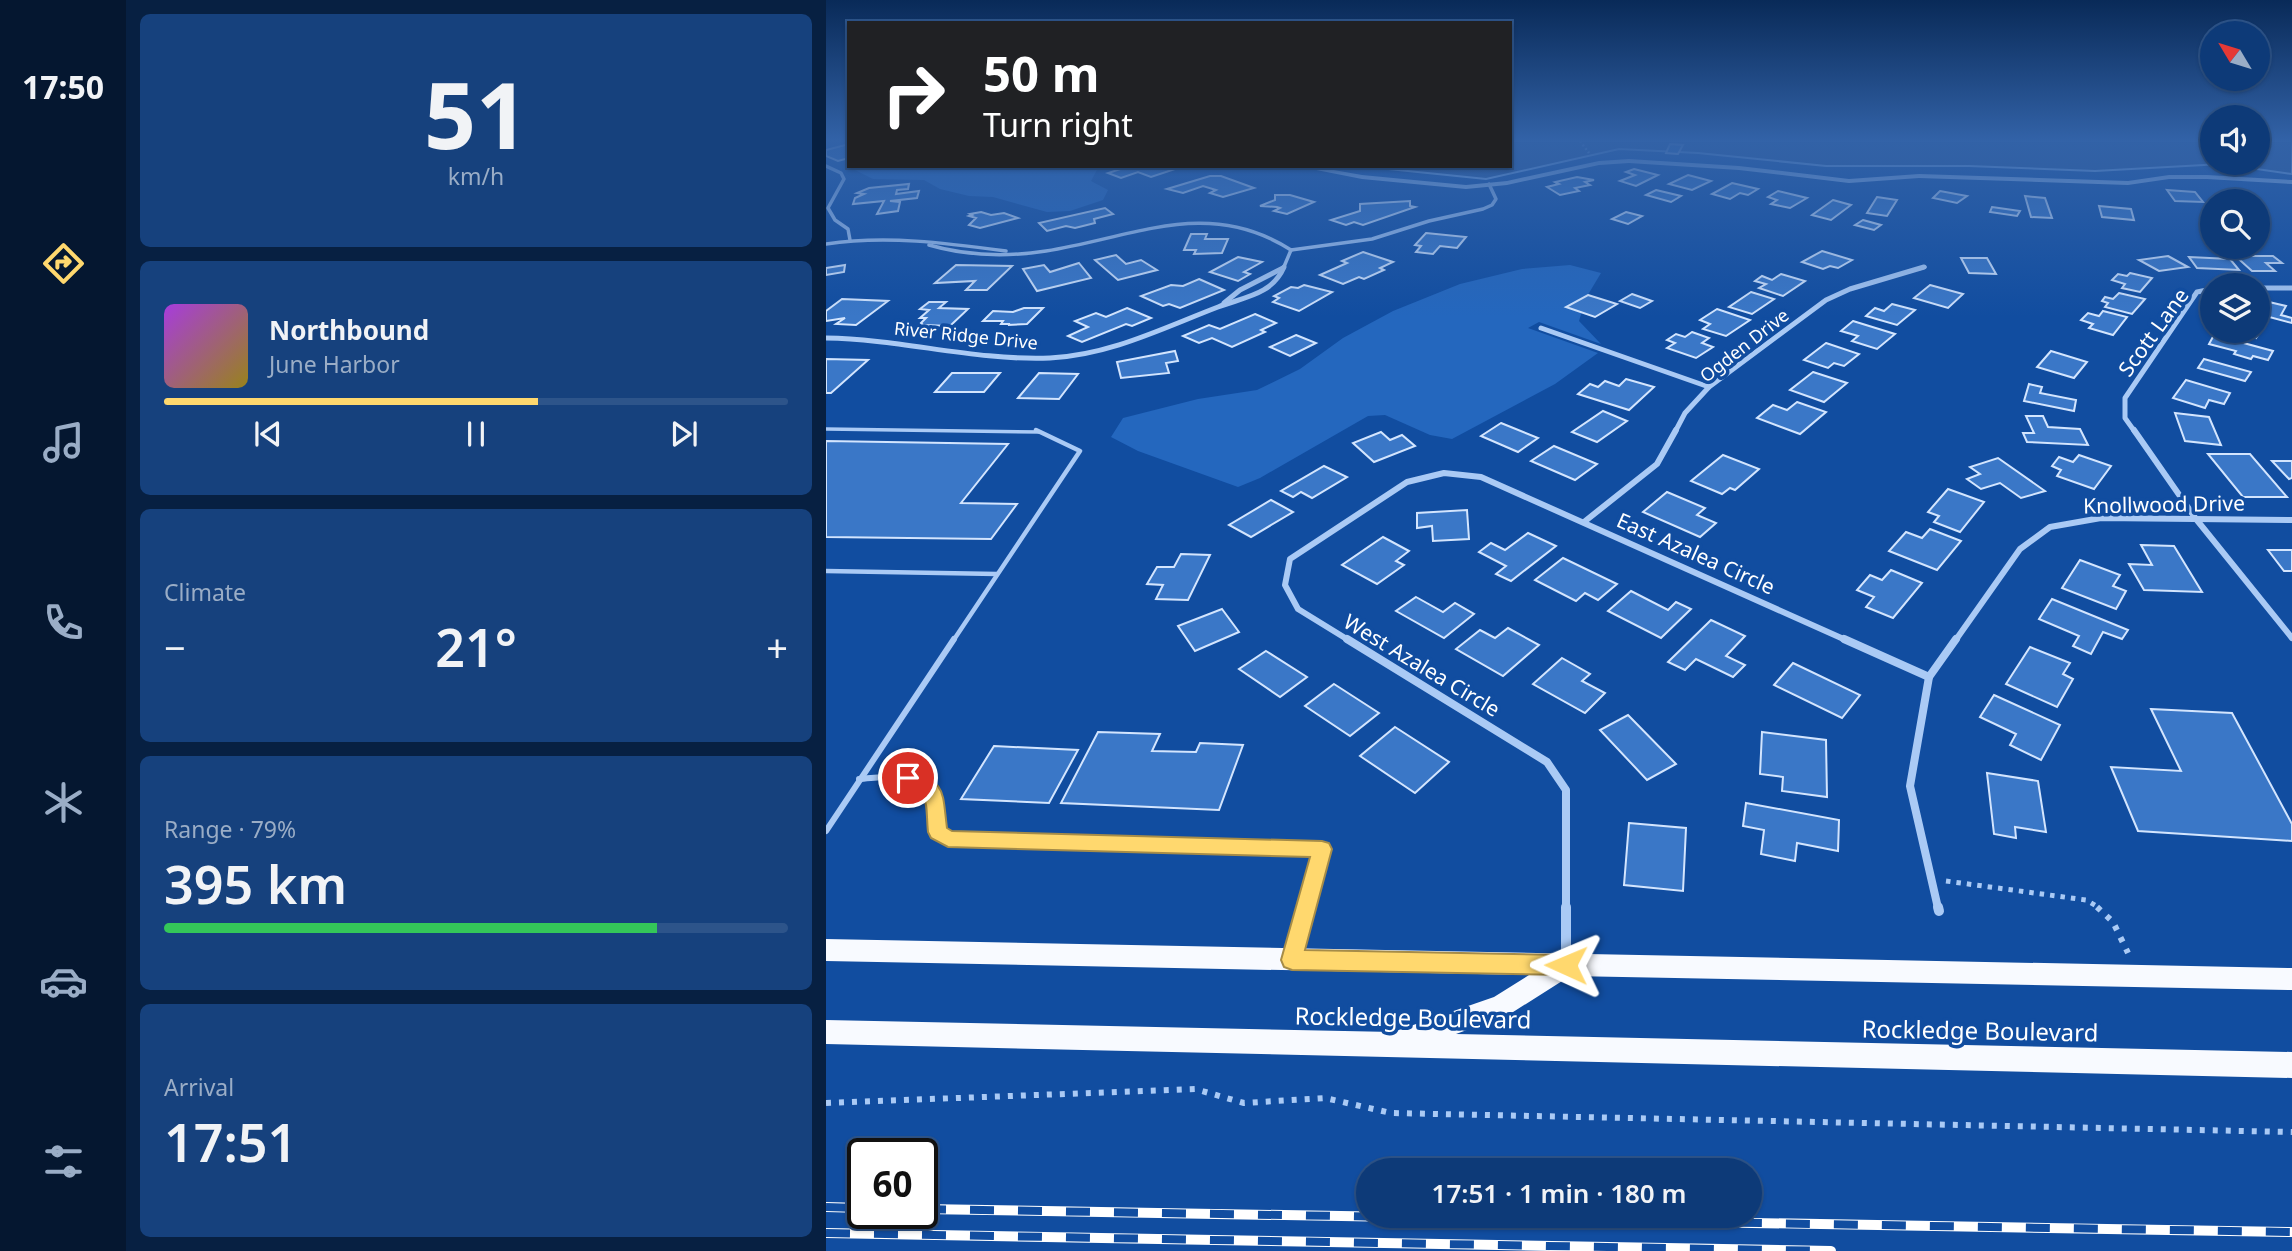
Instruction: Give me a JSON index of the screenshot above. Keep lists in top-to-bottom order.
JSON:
{
  "streets": {
    "main road": ["Rockledge Boulevard"],
    "street": [
      "Scott Lane",
      "River Ridge Drive",
      "Ogden Drive",
      "Knollwood Drive",
      "East Azalea Circle",
      "West Azalea Circle"
    ]
  },
  "crossings": [
    ["Scott Lane", "Knollwood Drive"],
    ["Ogden Drive", "East Azalea Circle"],
    ["Knollwood Drive", "East Azalea Circle"],
    ["East Azalea Circle", "West Azalea Circle"]
  ],
  "north": "top left",
  "page": {
    "tabs": "17:50",
    "tile": [
      ["51", "km/h"],
      "Climate",
      ["Range · 79%", "395 km"],
      ["Arrival", "17:51"]
    ],
    "turn": ["50 m", "Turn right"],
    "song": ["Northbound", "June Harbor"],
    "heat": ["−", "21°", "+"],
    "limit": "60",
    "trip": "17:51 · 1 min · 180 m"
  }
}
